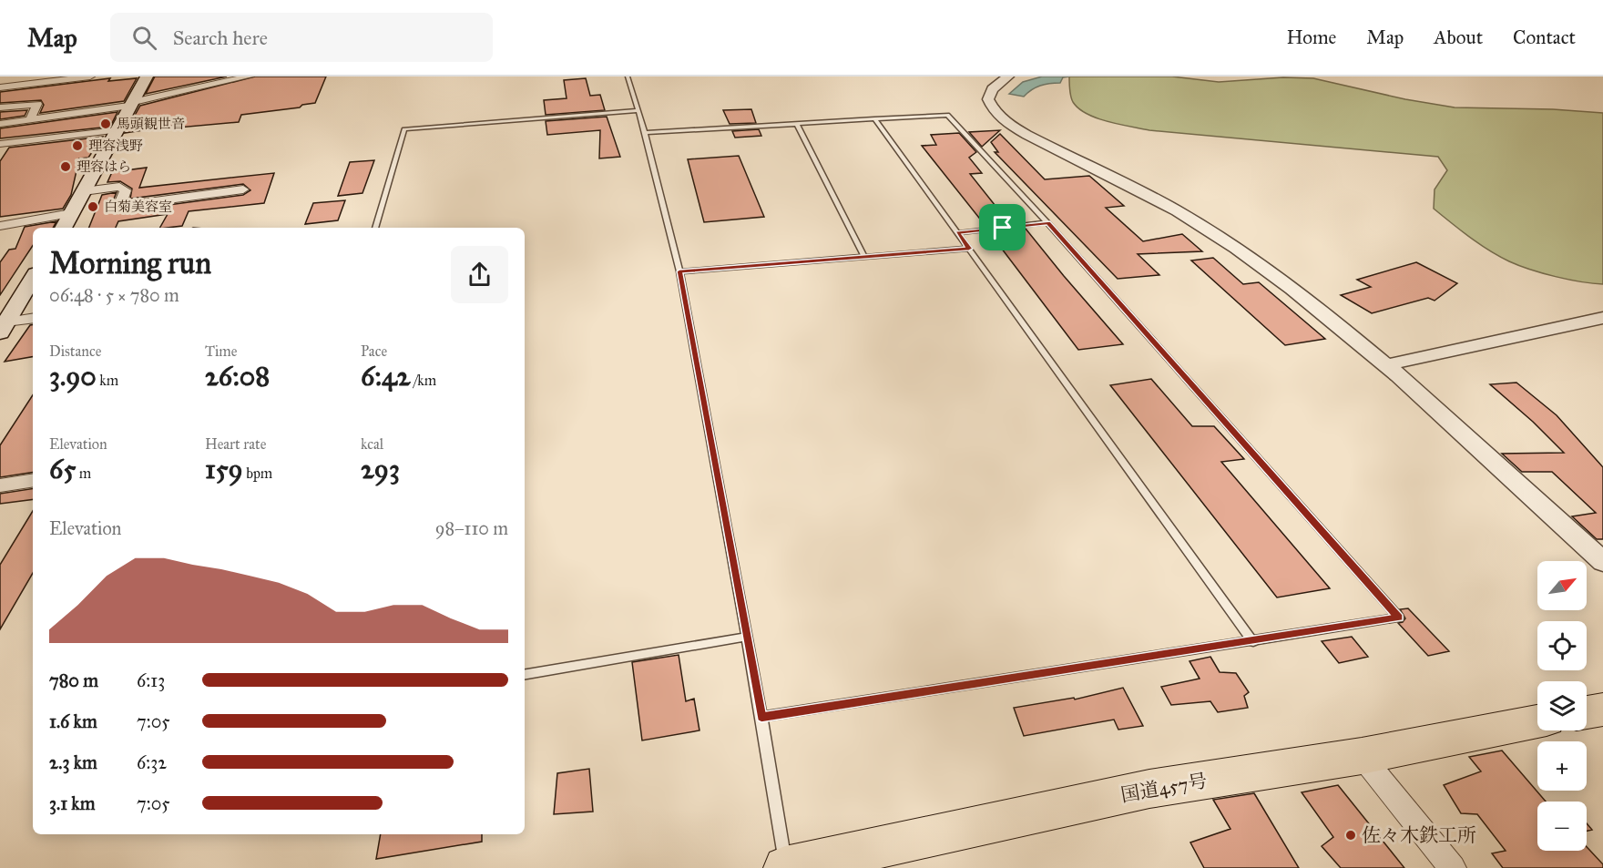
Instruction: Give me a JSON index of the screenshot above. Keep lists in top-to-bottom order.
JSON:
{
  "streets": {
    "highway": ["国道457号"]
  },
  "places": [
    "馬頭観世音",
    "理容浅野",
    "理容はら",
    "白菊美容室",
    "佐々木鉄工所"
  ],
  "north": "top right",
  "page": {
    "header": "Map",
    "search": "Search here",
    "nav": [
      "Home",
      "Map",
      "About",
      "Contact"
    ],
    "heading": ["Morning run", "06:48 · 5 × 780 m"],
    "stats": [
      ["Distance", "3.90 km"],
      ["Time", "26:08"],
      ["Pace", "6:42 /km"],
      ["Elevation", "65 m"],
      ["Heart rate", "159 bpm"],
      ["kcal", "293"]
    ],
    "chart": ["Elevation", "98–110 m"],
    "map_buttons": ["+", "−"],
    "list": [
      {
        "name": "780 m",
        "note": "6:13"
      },
      {
        "name": "1.6 km",
        "note": "7:05"
      },
      {
        "name": "2.3 km",
        "note": "6:32"
      },
      {
        "name": "3.1 km",
        "note": "7:05"
      }
    ]
  }
}
